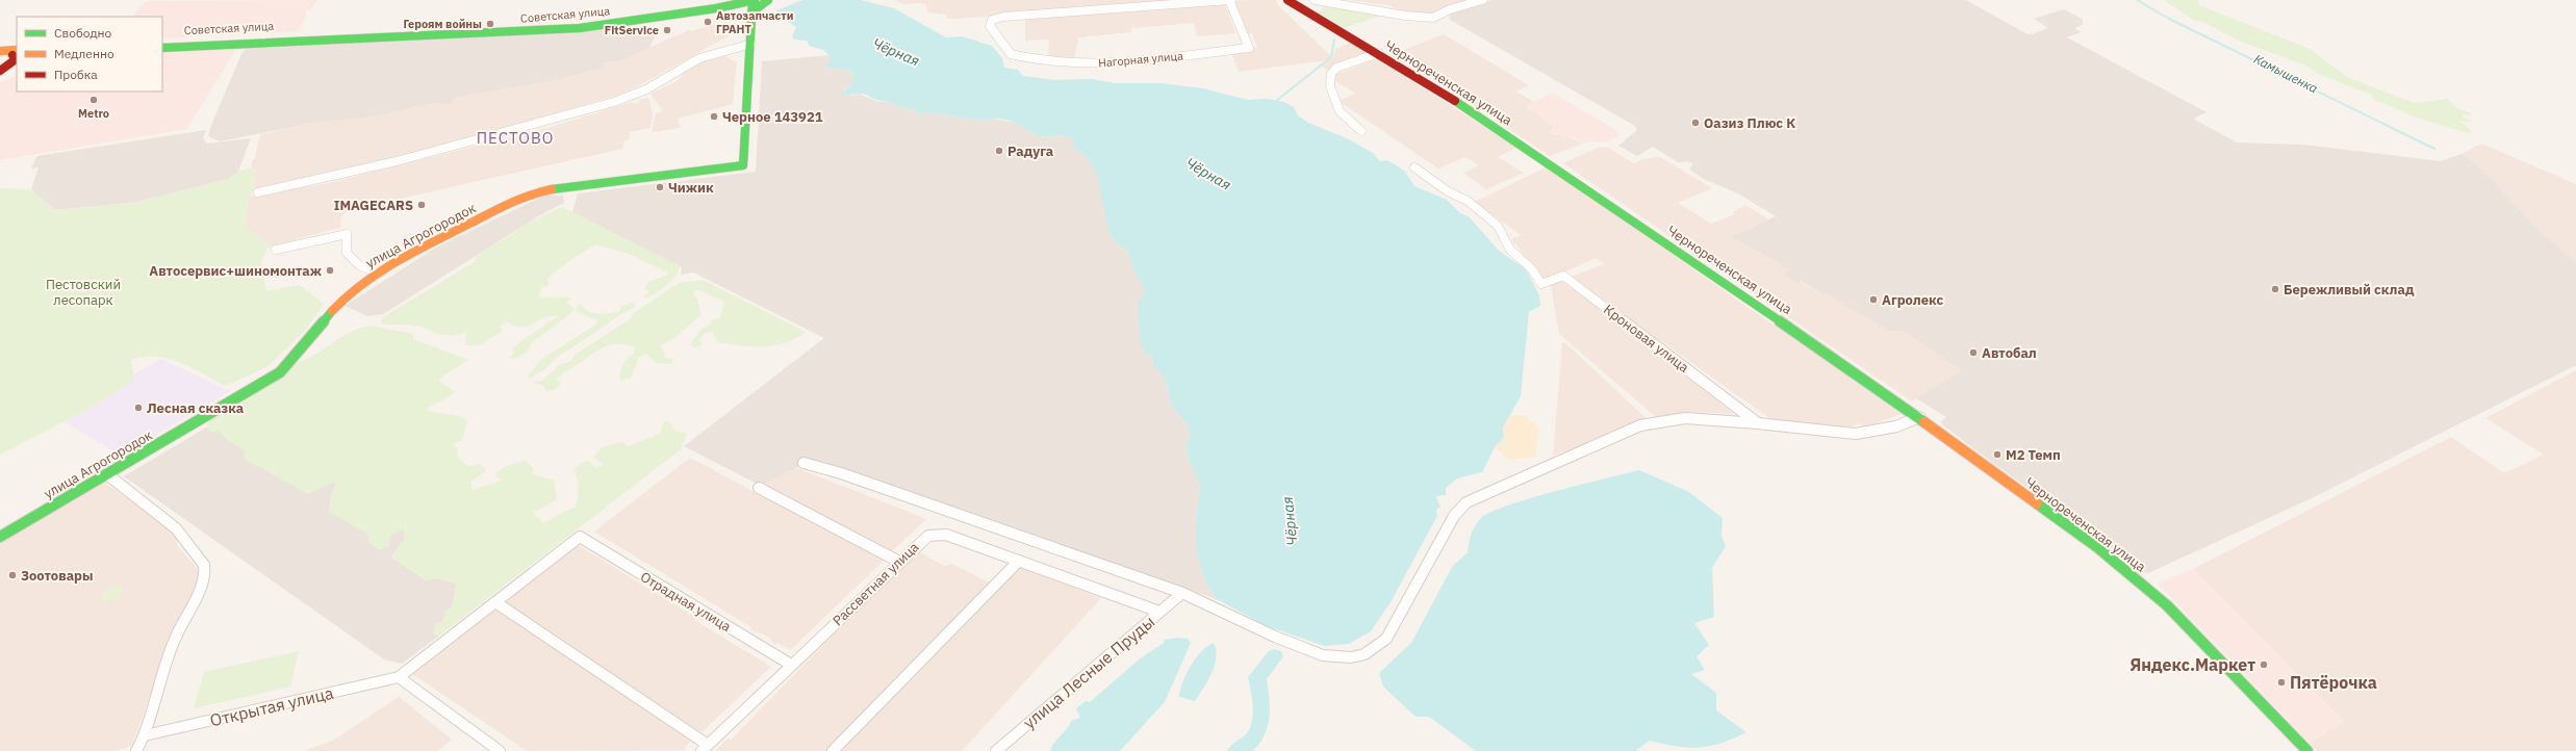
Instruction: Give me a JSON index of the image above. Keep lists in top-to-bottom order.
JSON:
{
  "streets": {
    "street": [
      "Советская улица",
      "Нагорная улица",
      "Чернореченская улица",
      "улица Агрогородок",
      "Кроновая улица",
      "Рассветная улица",
      "Отрадная улица",
      "улица Лесные Пруды",
      "Открытая улица"
    ]
  },
  "crossings": [
    ["Советская улица", "улица Агрогородок"],
    ["Чернореченская улица", "Кроновая улица"],
    ["Рассветная улица", "Отрадная улица"],
    ["Рассветная улица", "улица Лесные Пруды"]
  ],
  "districts": ["ПЕСТОВО"],
  "water": ["Чёрная", "Камышенка"],
  "parks": ["Пестовский лесопарк"],
  "places": [
    "Автозапчасти ГРАНТ",
    "Героям войны",
    "FitService",
    "Metro",
    "Черное 143921",
    "Оазиз Плюс К",
    "Радуга",
    "Чижик",
    "IMAGECARS",
    "Автосервис+шиномонтаж",
    "Бережливый склад",
    "Агролекс",
    "Автобал",
    "Лесная сказка",
    "М2 Темп",
    "Зоотовары",
    "Яндекс.Маркет",
    "Пятёрочка"
  ],
  "legend": ["Свободно", "Медленно", "Пробка"]
}
